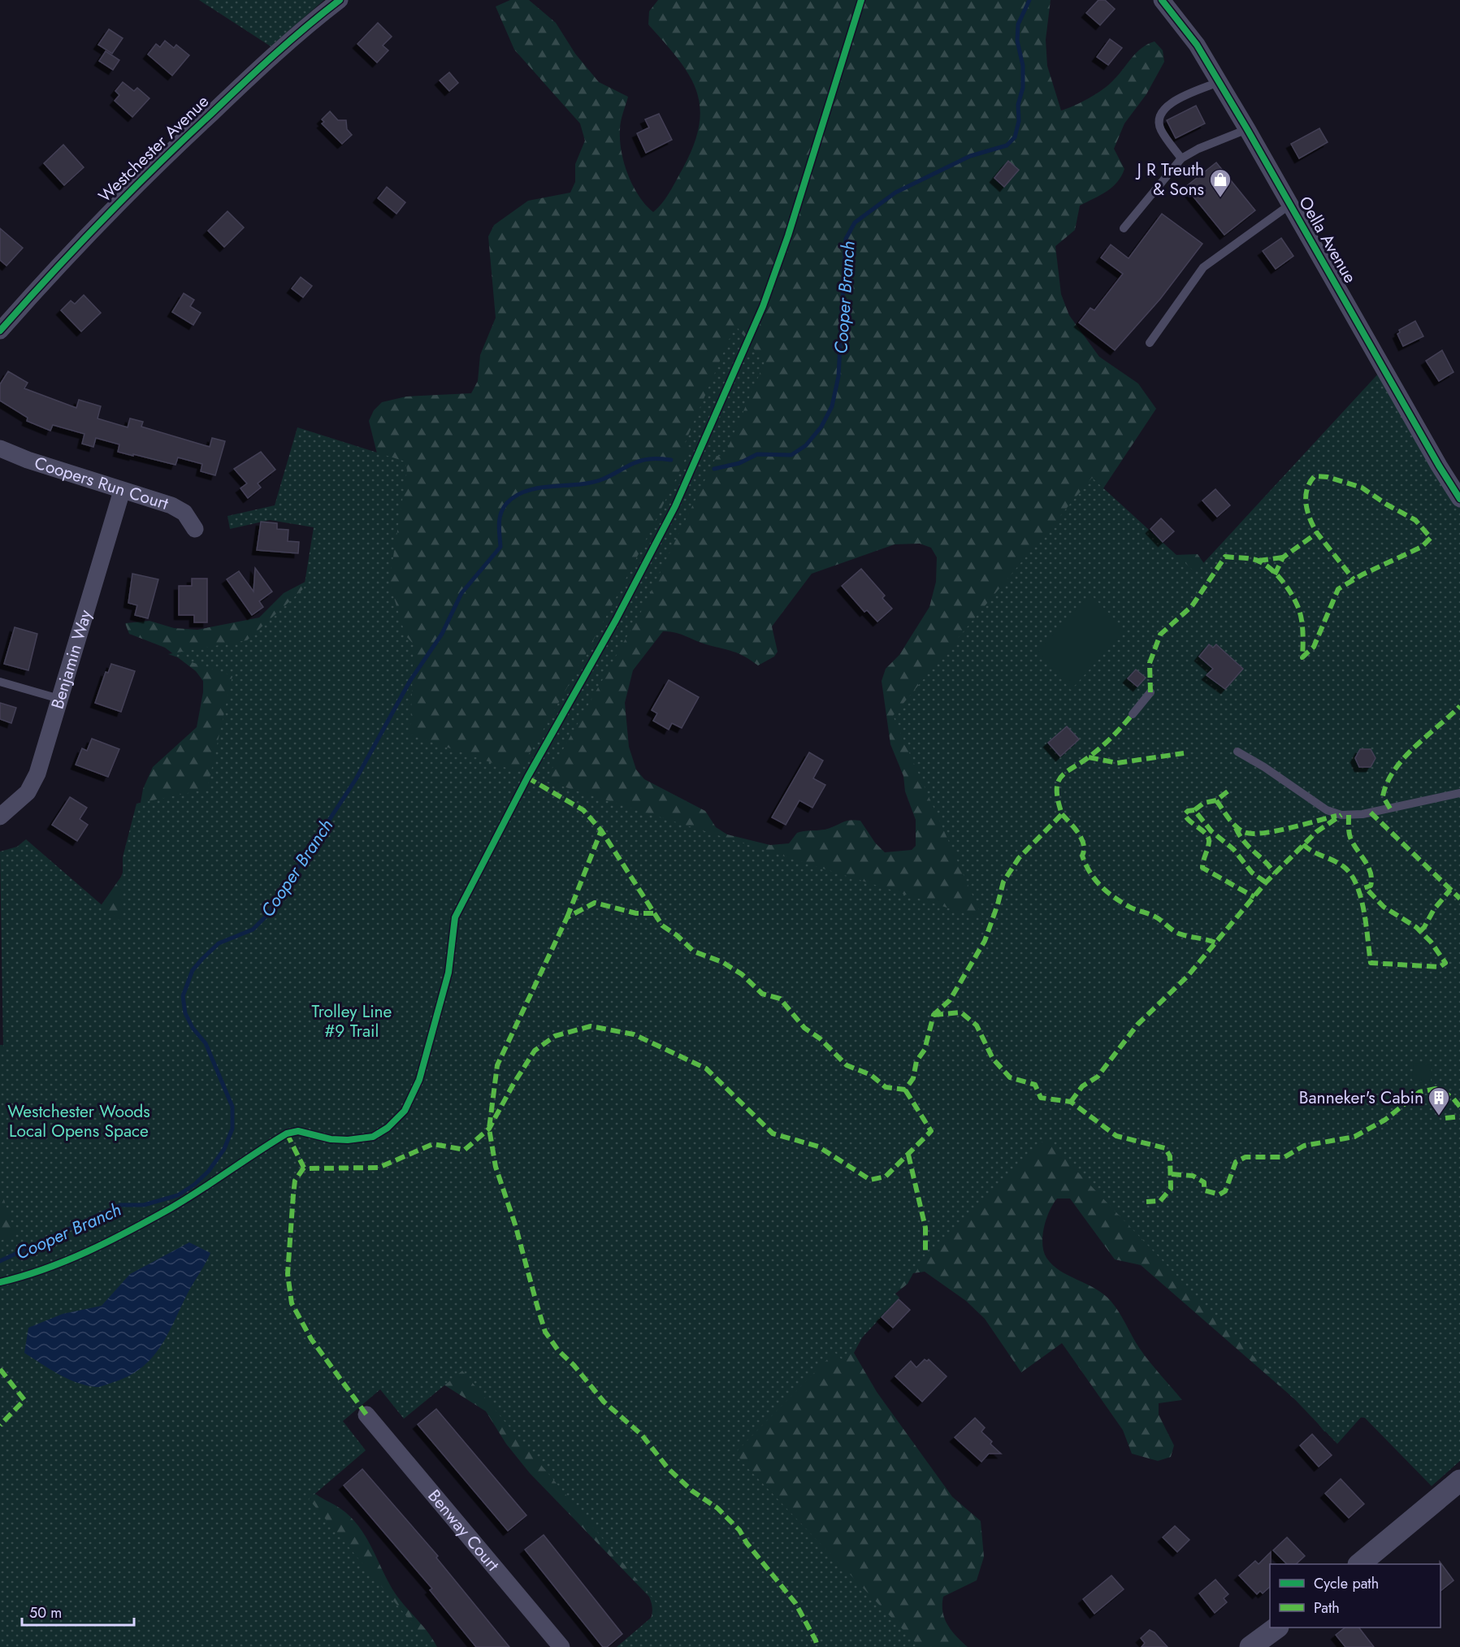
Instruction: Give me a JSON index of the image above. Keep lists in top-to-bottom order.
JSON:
{
  "streets": {
    "street": [
      "Westchester Avenue",
      "Oella Avenue",
      "Coopers Run Court",
      "Benjamin Way",
      "Benway Court"
    ]
  },
  "crossings": [
    ["Coopers Run Court", "Benjamin Way"]
  ],
  "water": ["Cooper Branch"],
  "parks": ["Trolley Line #9 Trail", "Westchester Woods Local Opens Space"],
  "places": {
    "shop": ["J R Treuth & Sons"],
    "building": ["Banneker's Cabin"]
  },
  "legend": ["Cycle path", "Path"],
  "scale_bar": "50 m"
}
